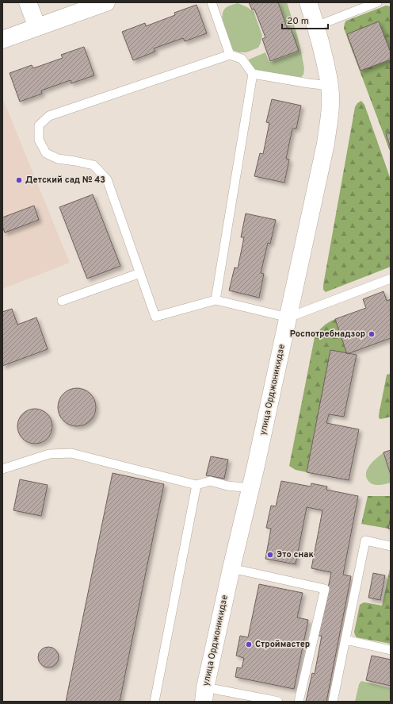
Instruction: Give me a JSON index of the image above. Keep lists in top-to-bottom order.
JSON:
{
  "streets": {
    "main road": ["улица Орджоникидзе"]
  },
  "places": [
    "Детский сад № 43",
    "Роспотребнадзор",
    "Это снак",
    "Строймастер"
  ],
  "scale_bar": "20 m"
}
